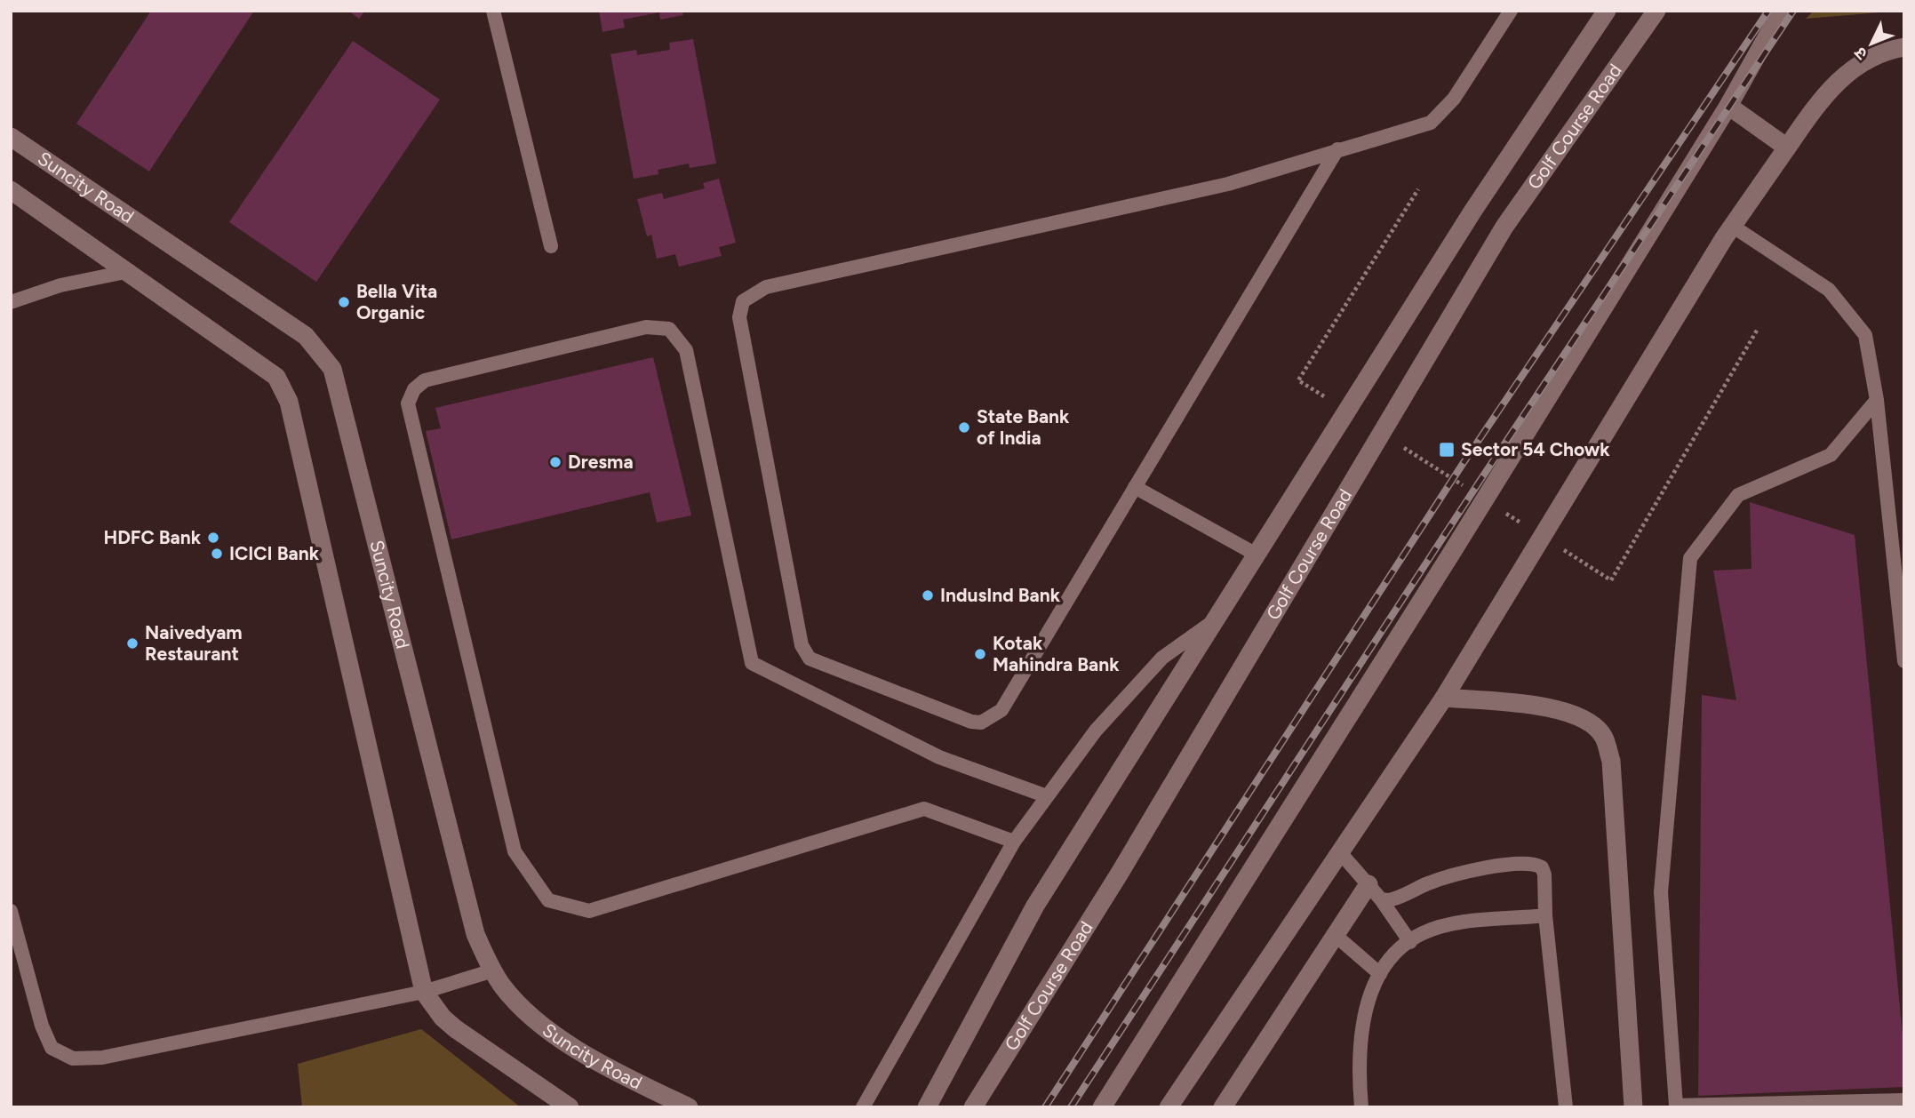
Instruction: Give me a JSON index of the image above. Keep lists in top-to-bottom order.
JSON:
{
  "streets": {
    "street": ["Golf Course Road", "Suncity Road"]
  },
  "places": {
    "other": [
      "Bella Vita Organic",
      "State Bank of India",
      "Dresma",
      "HDFC Bank",
      "ICICI Bank",
      "IndusInd Bank",
      "Naivedyam Restaurant",
      "Kotak Mahindra Bank"
    ],
    "transit": ["Sector 54 Chowk"]
  },
  "north": "bottom left"
}
